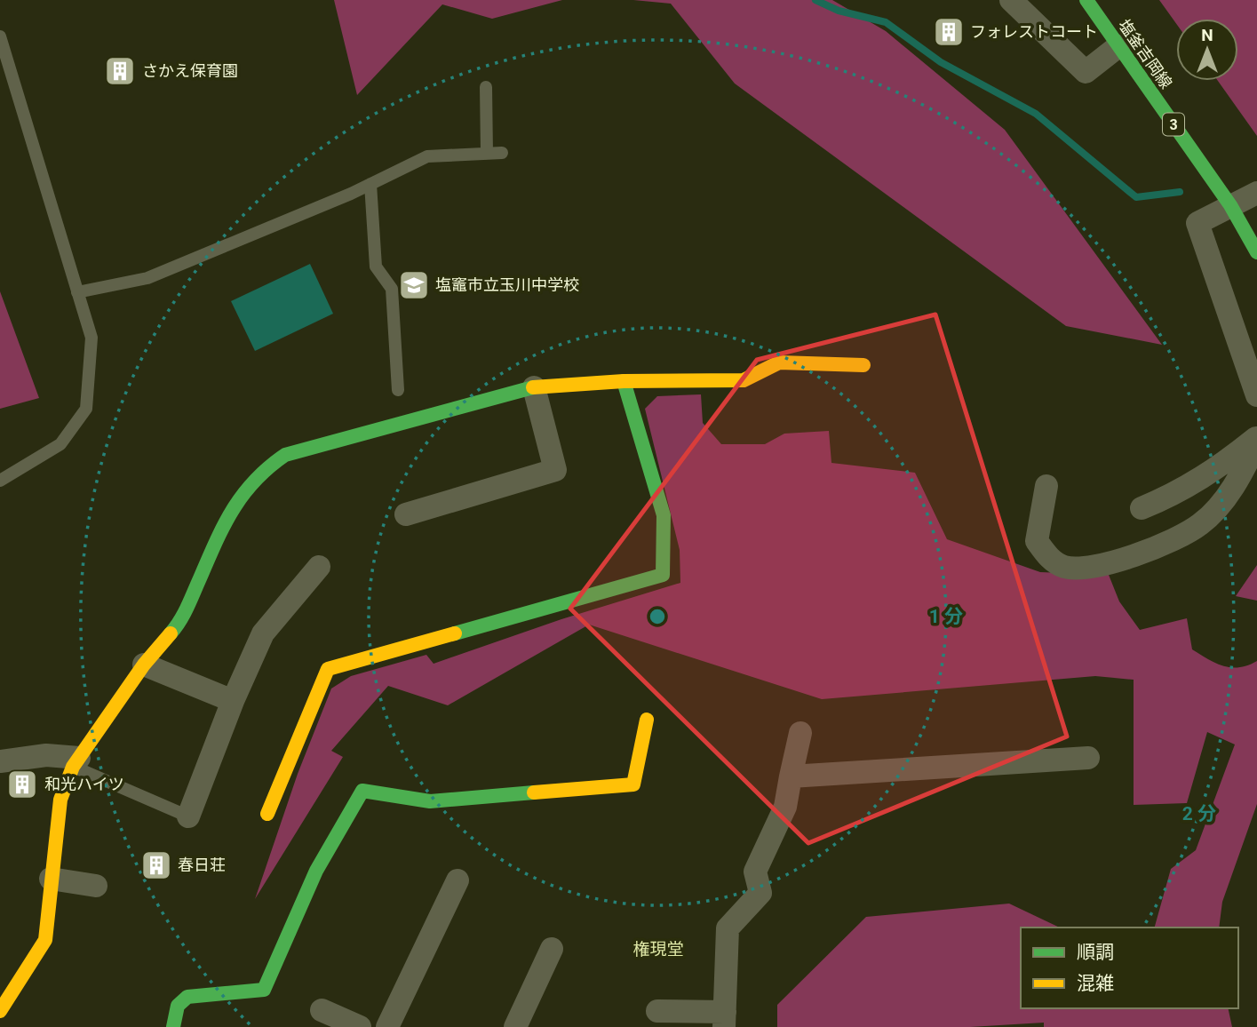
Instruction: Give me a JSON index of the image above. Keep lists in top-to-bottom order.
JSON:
{
  "streets": {
    "street": ["塩釜吉岡線", "3"]
  },
  "districts": ["権現堂"],
  "places": {
    "building": [
      "フォレストコート",
      "さかえ保育園",
      "和光ハイツ",
      "春日荘"
    ],
    "school or university": ["塩竈市立玉川中学校"]
  },
  "legend": ["順調", "混雑"],
  "north": "top",
  "rings": ["1 分", "2 分"]
}
